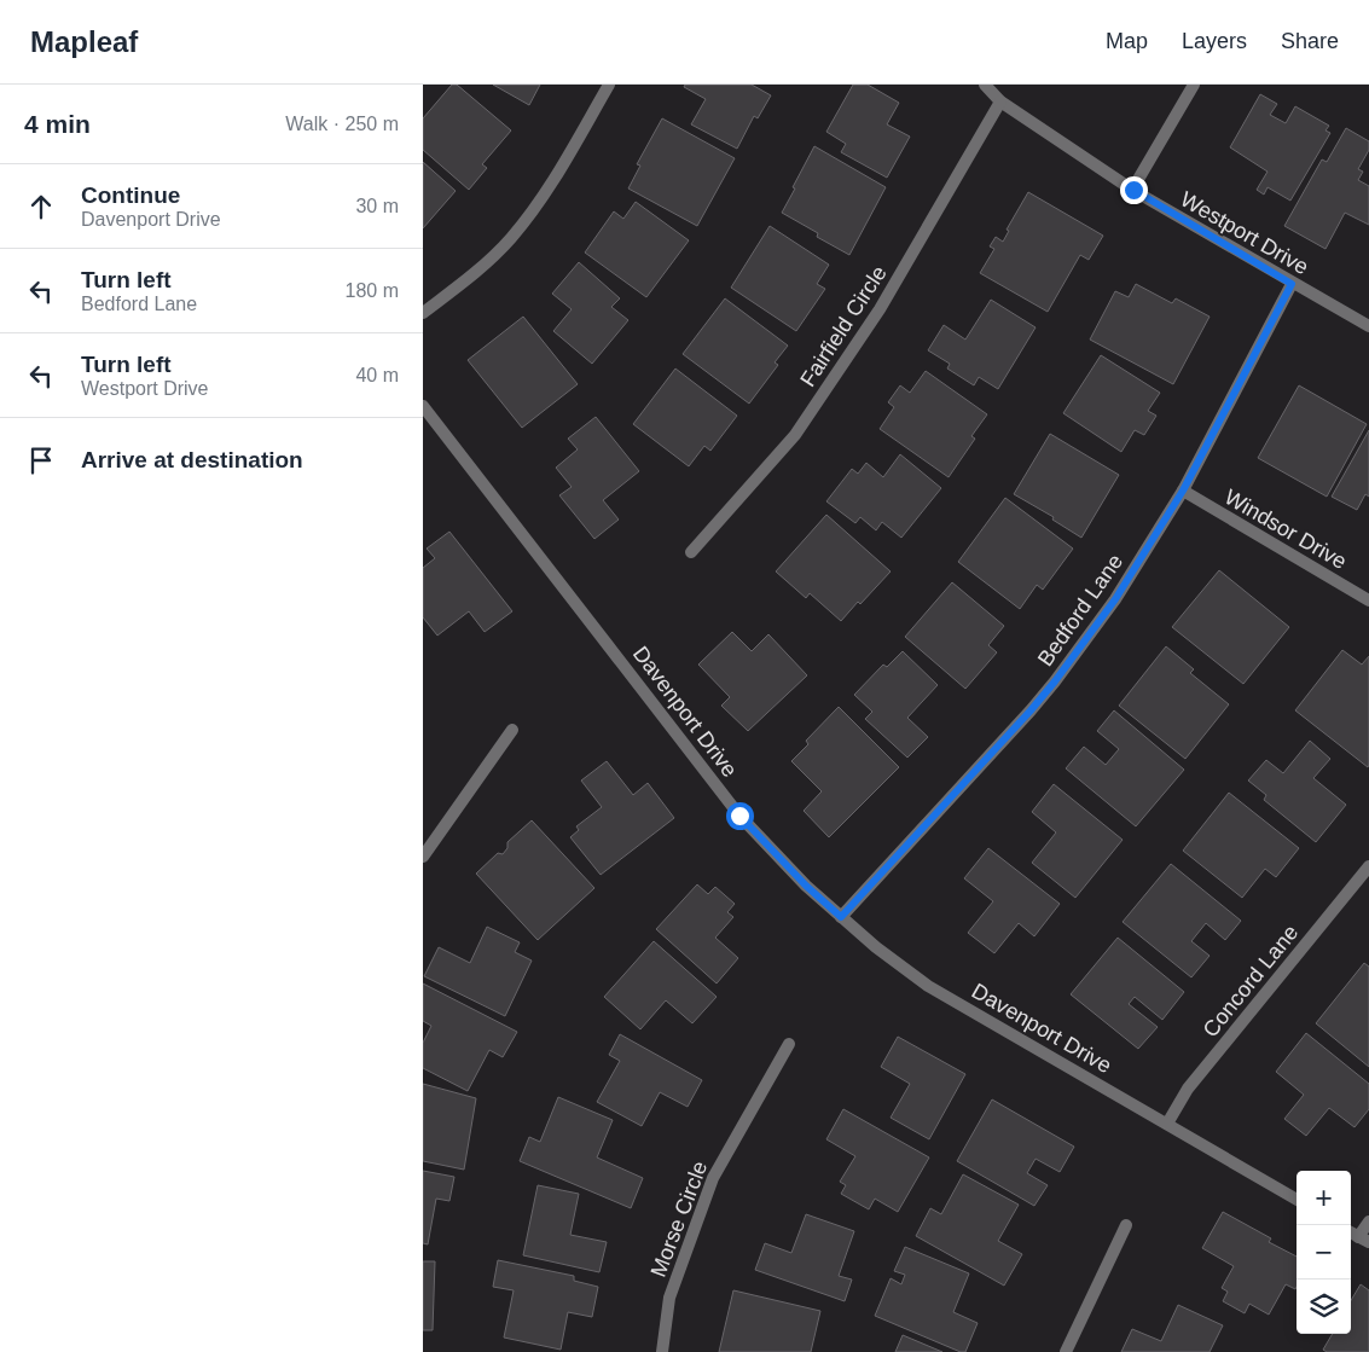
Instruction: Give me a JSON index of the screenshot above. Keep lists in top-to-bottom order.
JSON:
{
  "streets": {
    "street": [
      "Westport Drive",
      "Fairfield Circle",
      "Windsor Drive",
      "Bedford Lane",
      "Davenport Drive",
      "Concord Lane",
      "Morse Circle"
    ]
  },
  "crossings": [
    ["Westport Drive", "Fairfield Circle"],
    ["Westport Drive", "Bedford Lane"],
    ["Windsor Drive", "Bedford Lane"],
    ["Bedford Lane", "Davenport Drive"],
    ["Davenport Drive", "Concord Lane"]
  ],
  "page": {
    "header": "Mapleaf",
    "nav": ["Map", "Layers", "Share"],
    "heading": ["4 min", "Walk · 250 m"],
    "list": [
      ["Continue", "Davenport Drive", "30 m"],
      ["Turn left", "Bedford Lane", "180 m"],
      ["Turn left", "Westport Drive", "40 m"],
      "Arrive at destination"
    ],
    "map_buttons": ["+", "−"]
  }
}
